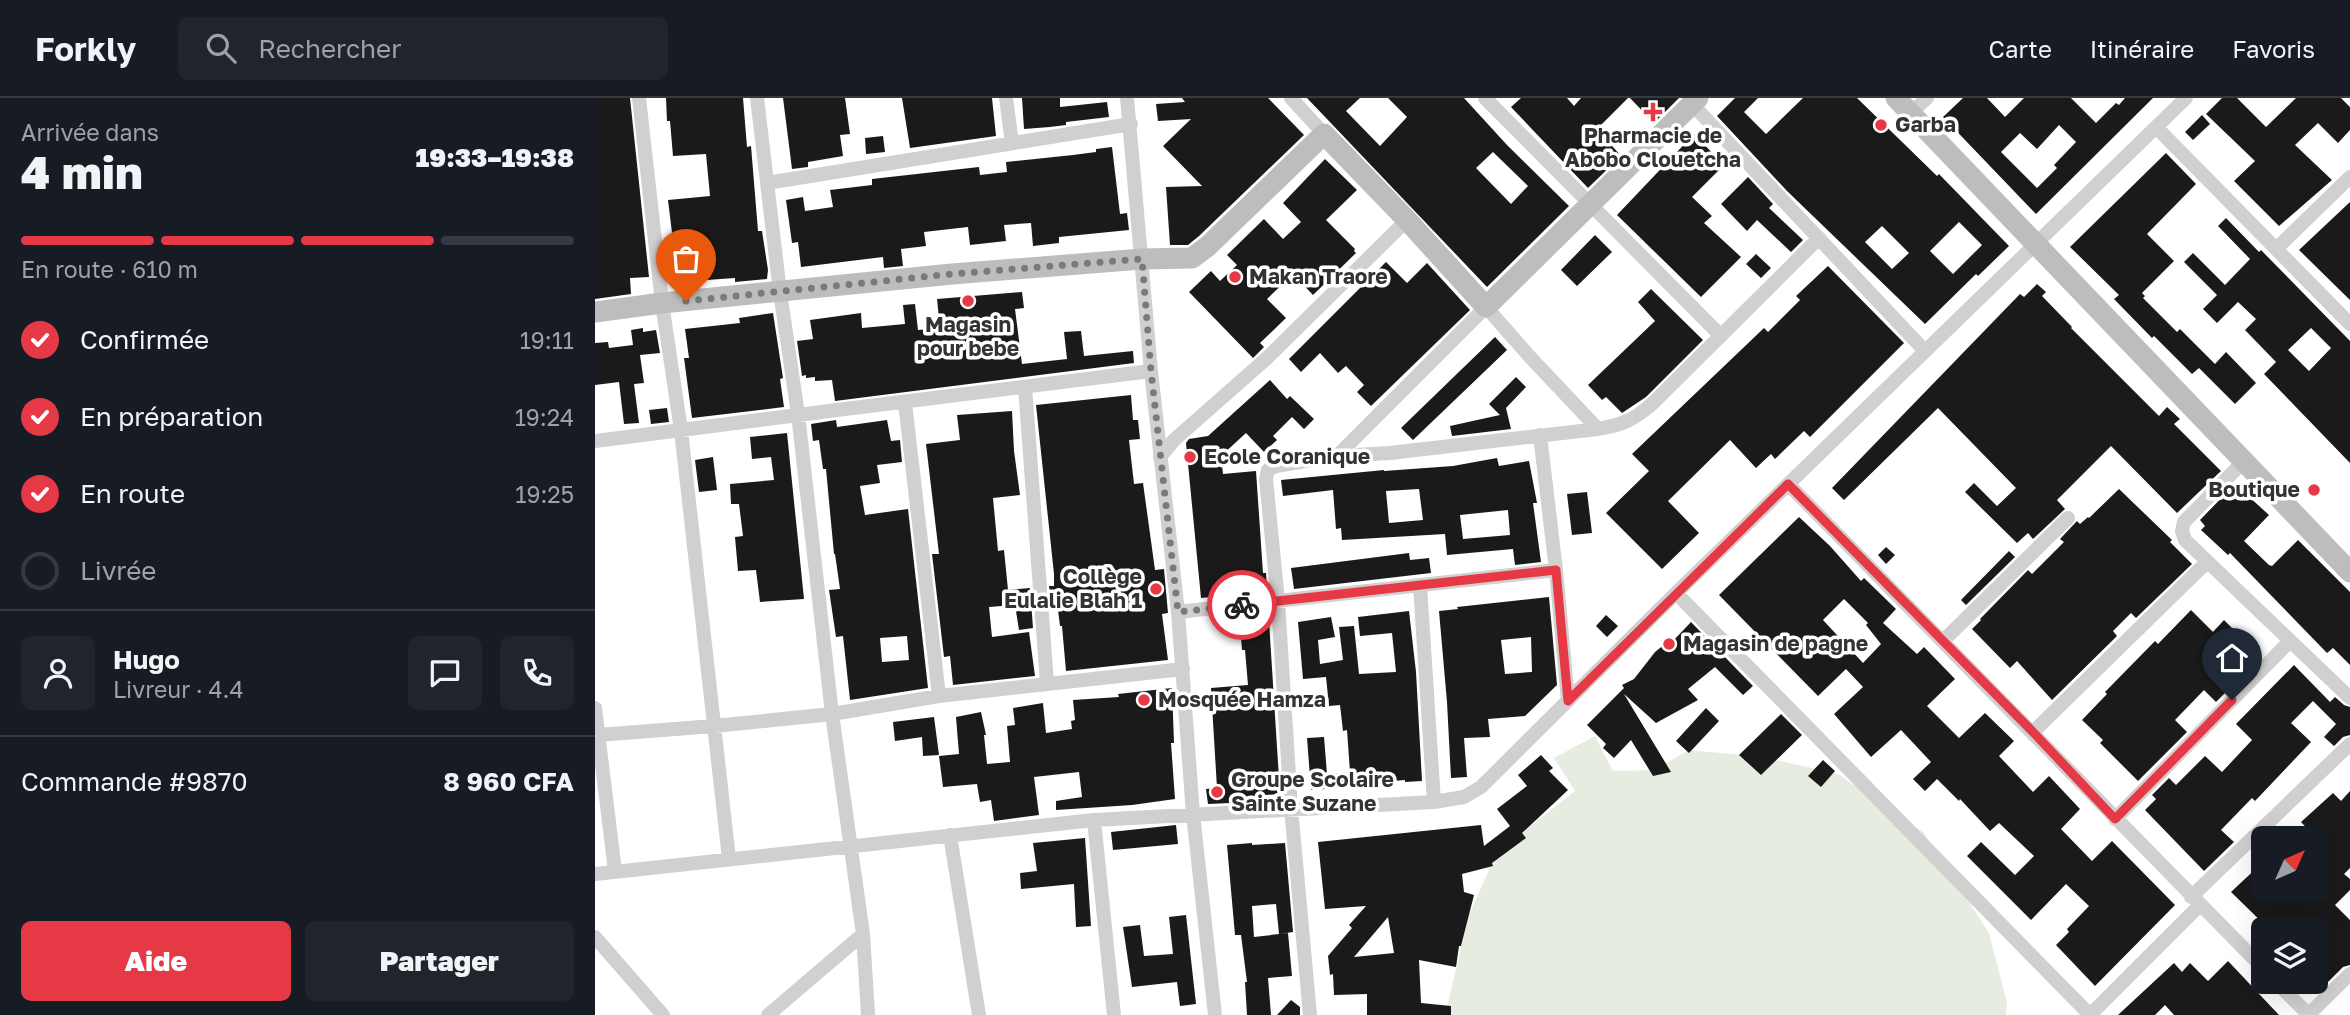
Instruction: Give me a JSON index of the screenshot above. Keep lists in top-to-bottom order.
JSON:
{
  "places": {
    "health": ["Pharmacie de Abobo Clouetcha"],
    "other": [
      "Garba",
      "Makan Traore",
      "Magasin pour bebe",
      "Ecole Coranique",
      "Boutique",
      "Collège Eulalie Blah 1",
      "Magasin de pagne",
      "Mosquée Hamza",
      "Groupe Scolaire Sainte Suzane"
    ]
  },
  "north": "top right",
  "page": {
    "header": "Forkly",
    "search": "Rechercher",
    "nav": ["Carte", "Itinéraire", "Favoris"],
    "heading": ["4 min", "Arrivée dans", "19:33–19:38"],
    "panel": [
      "Hugo",
      "Livreur · 4.4",
      "Commande #9870",
      "8 960 CFA"
    ],
    "bar": "En route · 610 m",
    "list": [
      ["Confirmée", "19:11"],
      ["En préparation", "19:24"],
      ["En route", "19:25"],
      "Livrée"
    ],
    "buttons": ["Aide", "Partager"]
  }
}
